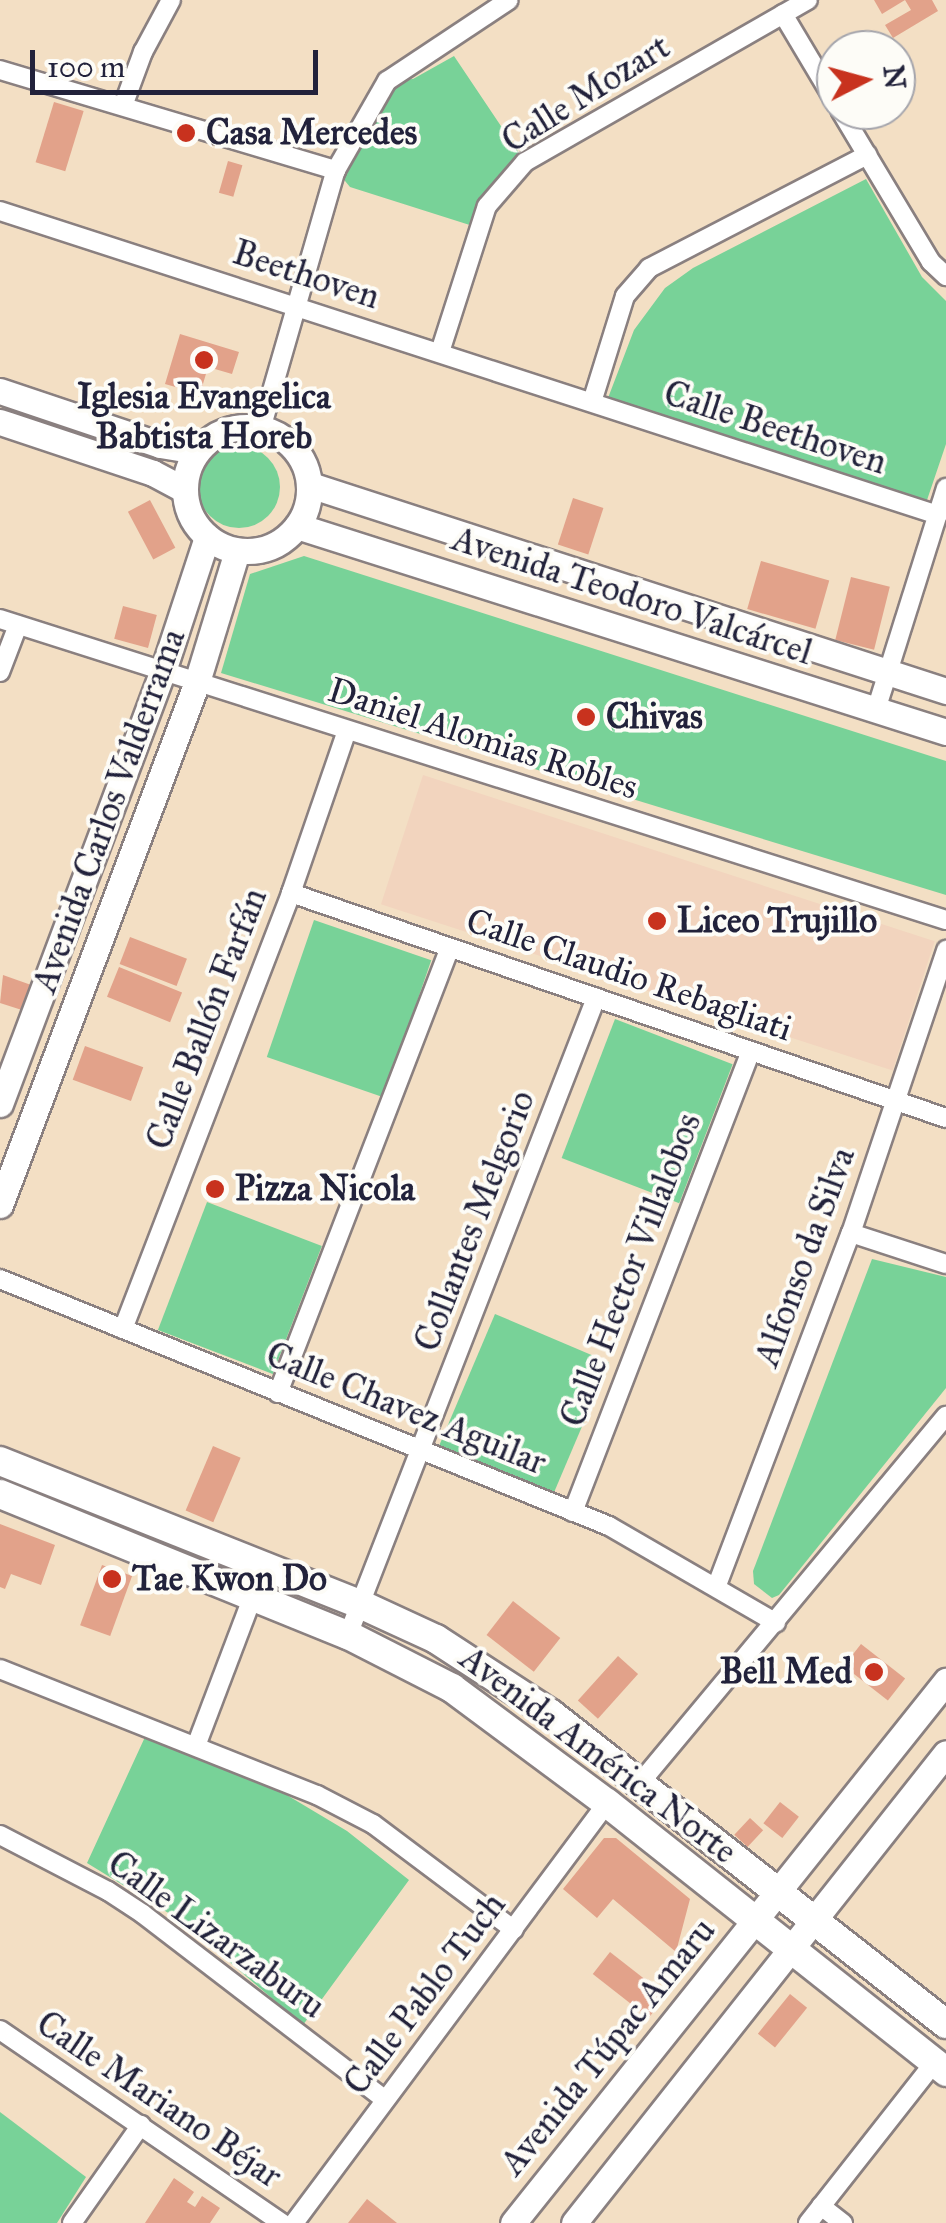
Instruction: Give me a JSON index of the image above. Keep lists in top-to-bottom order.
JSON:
{
  "streets": {
    "main road": ["Avenida América Norte"],
    "street": [
      "Calle Mozart",
      "Beethoven",
      "Calle Beethoven",
      "Avenida Teodoro Valcárcel",
      "Daniel Alomias Robles",
      "Avenida Carlos Valderrama",
      "Calle Claudio Rebagliati",
      "Calle Ballón Farfán",
      "Collantes Melgorio",
      "Alfonso da Silva",
      "Calle Hector Villalobos",
      "Calle Chavez Aguilar",
      "Calle Lizarzaburu",
      "Calle Pablo Tuch",
      "Avenida Túpac Amaru",
      "Calle Mariano Béjar"
    ]
  },
  "crossings": [
    ["Calle Mozart", "Beethoven"],
    ["Beethoven", "Calle Beethoven"],
    ["Avenida Teodoro Valcárcel", "Avenida Carlos Valderrama"],
    ["Daniel Alomias Robles", "Avenida Carlos Valderrama"],
    ["Daniel Alomias Robles", "Calle Ballón Farfán"],
    ["Calle Claudio Rebagliati", "Calle Ballón Farfán"],
    ["Calle Claudio Rebagliati", "Collantes Melgorio"],
    ["Calle Claudio Rebagliati", "Alfonso da Silva"],
    ["Calle Claudio Rebagliati", "Calle Hector Villalobos"],
    ["Calle Ballón Farfán", "Calle Chavez Aguilar"],
    ["Collantes Melgorio", "Calle Chavez Aguilar"],
    ["Collantes Melgorio", "Avenida América Norte"],
    ["Alfonso da Silva", "Calle Chavez Aguilar"],
    ["Calle Hector Villalobos", "Calle Chavez Aguilar"],
    ["Avenida América Norte", "Calle Pablo Tuch"],
    ["Avenida América Norte", "Avenida Túpac Amaru"],
    ["Calle Lizarzaburu", "Calle Pablo Tuch"]
  ],
  "places": [
    "Casa Mercedes",
    "Iglesia Evangelica Babtista Horeb",
    "Chivas",
    "Liceo Trujillo",
    "Pizza Nicola",
    "Tae Kwon Do",
    "Bell Med"
  ],
  "scale_bar": "100 m",
  "north": "right"
}
